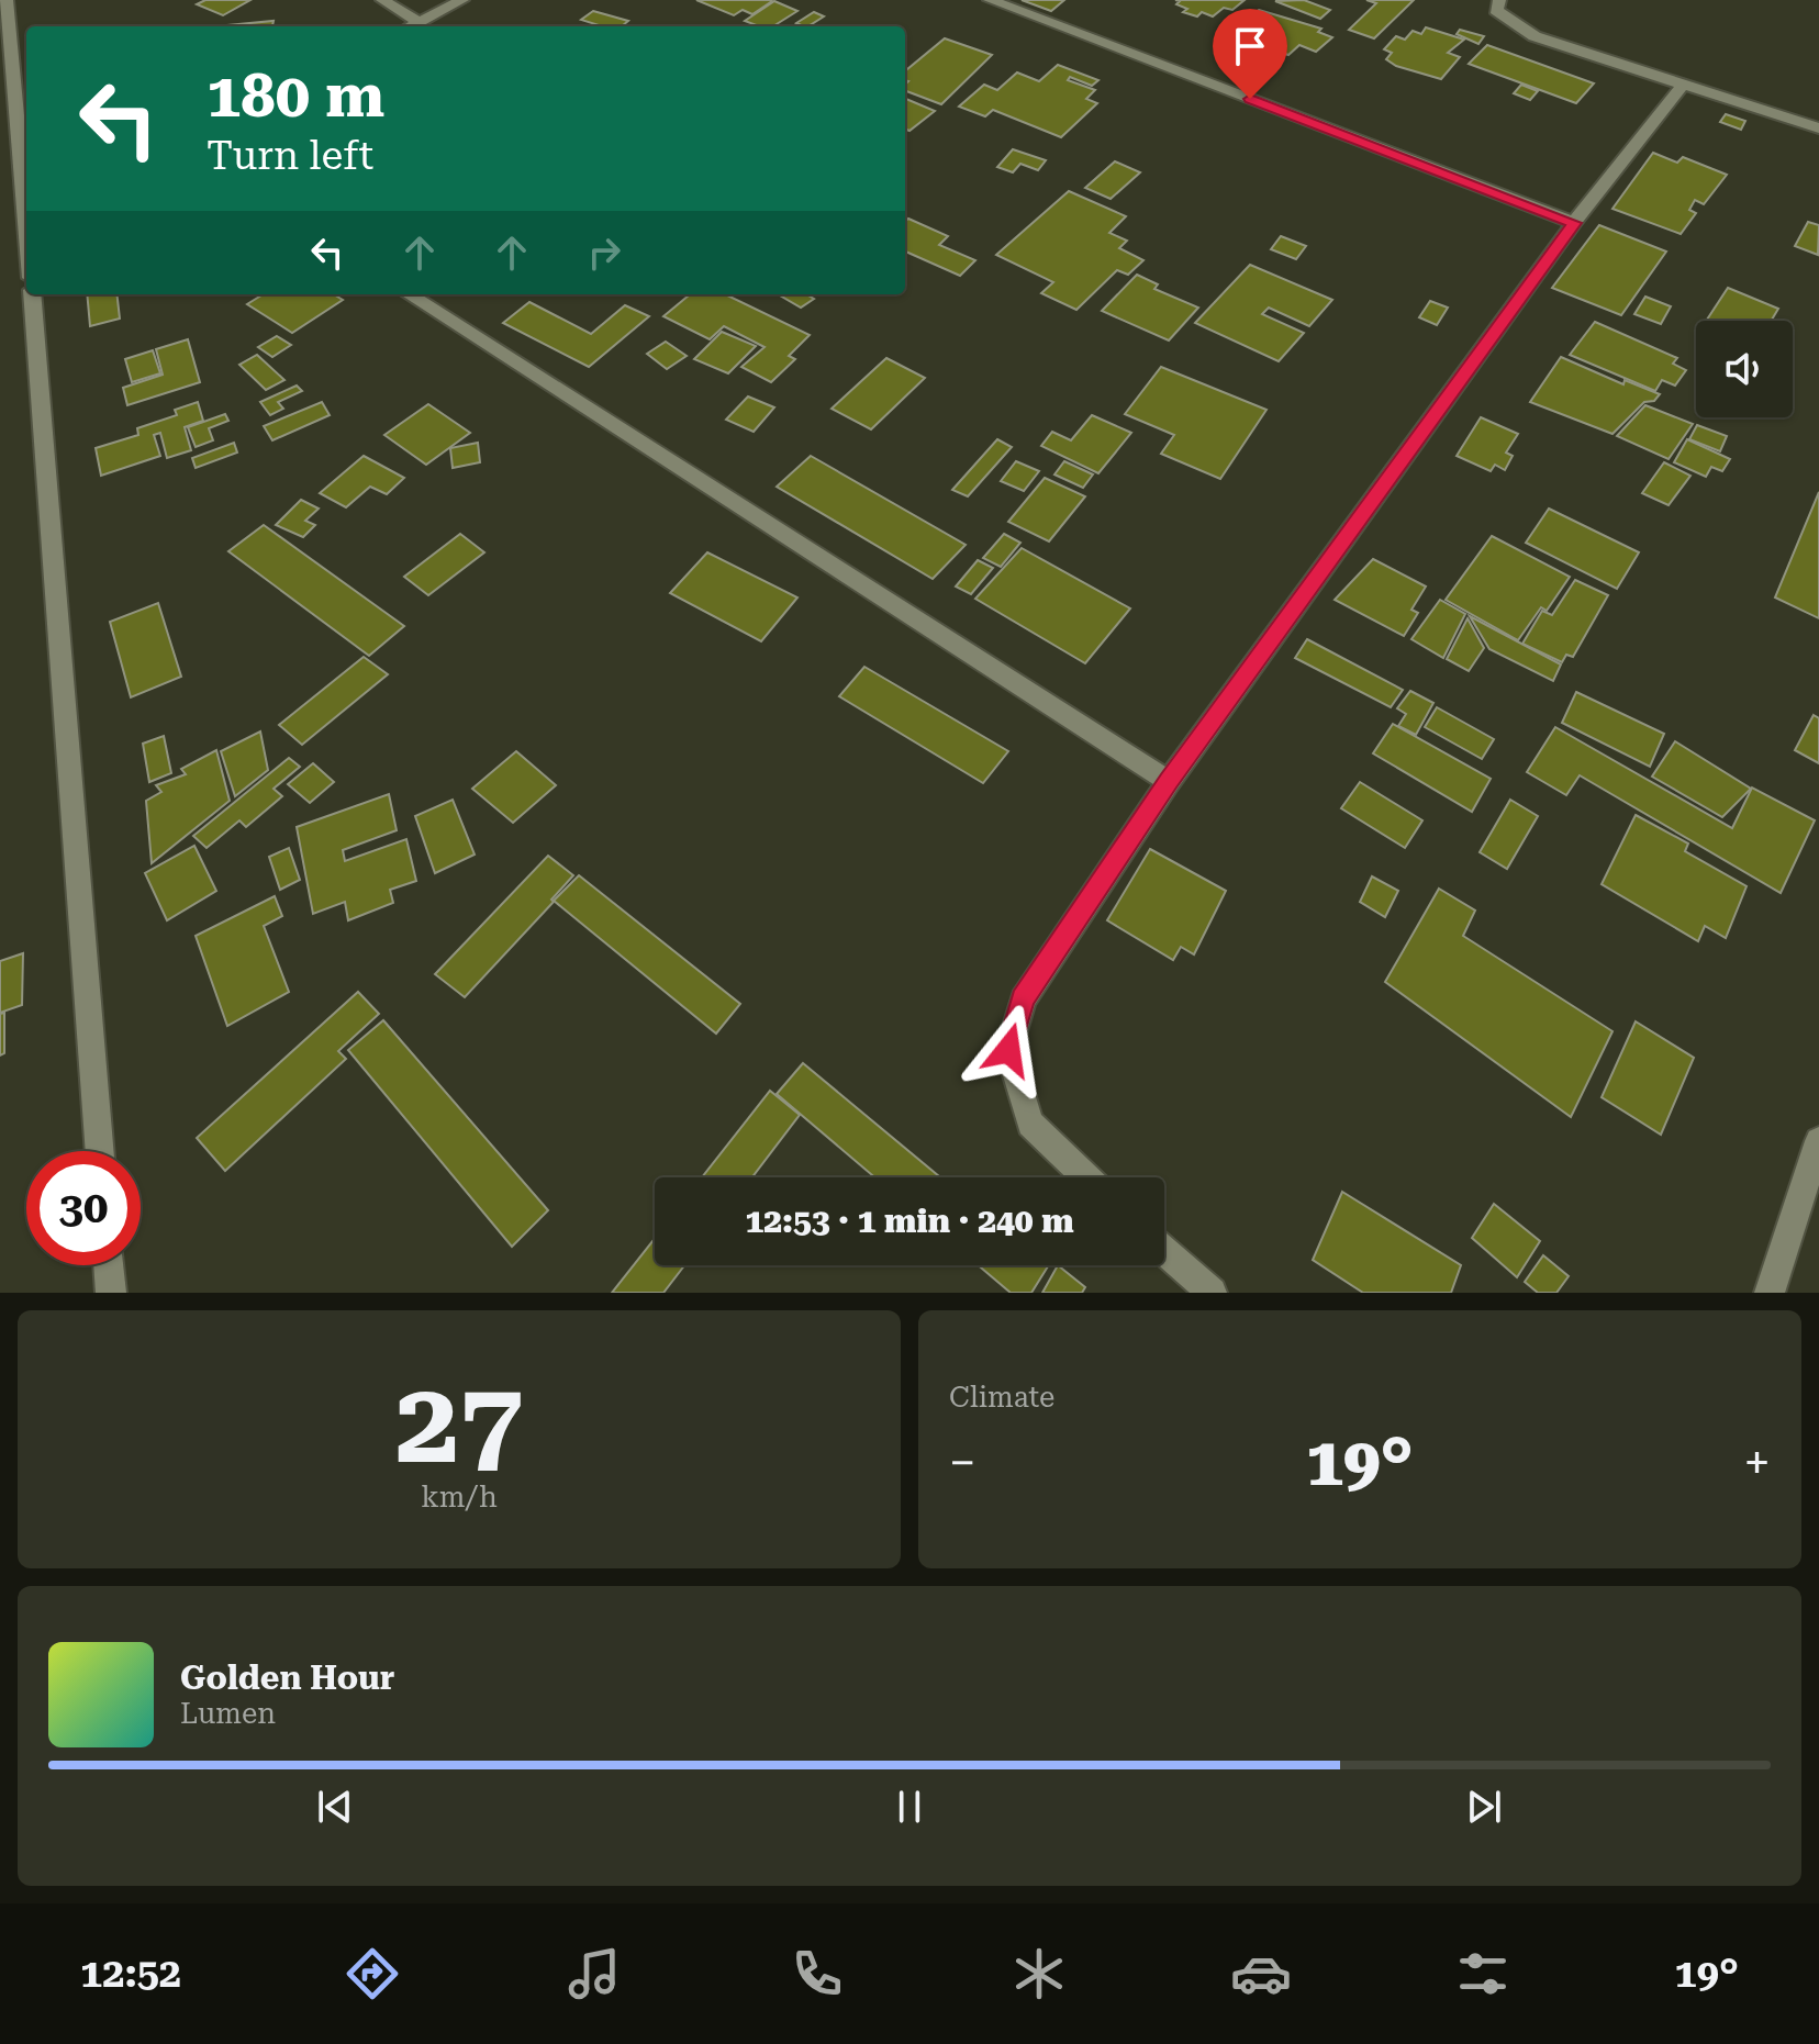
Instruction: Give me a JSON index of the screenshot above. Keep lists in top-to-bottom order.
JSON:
{
  "page": {
    "turn": ["180 m", "Turn left"],
    "limit": "30",
    "trip": "12:53 · 1 min · 240 m",
    "tile": [
      ["27", "km/h"],
      "Climate"
    ],
    "heat": ["−", "19°", "+"],
    "song": ["Golden Hour", "Lumen"],
    "tabs": ["12:52", "19°"]
  }
}
